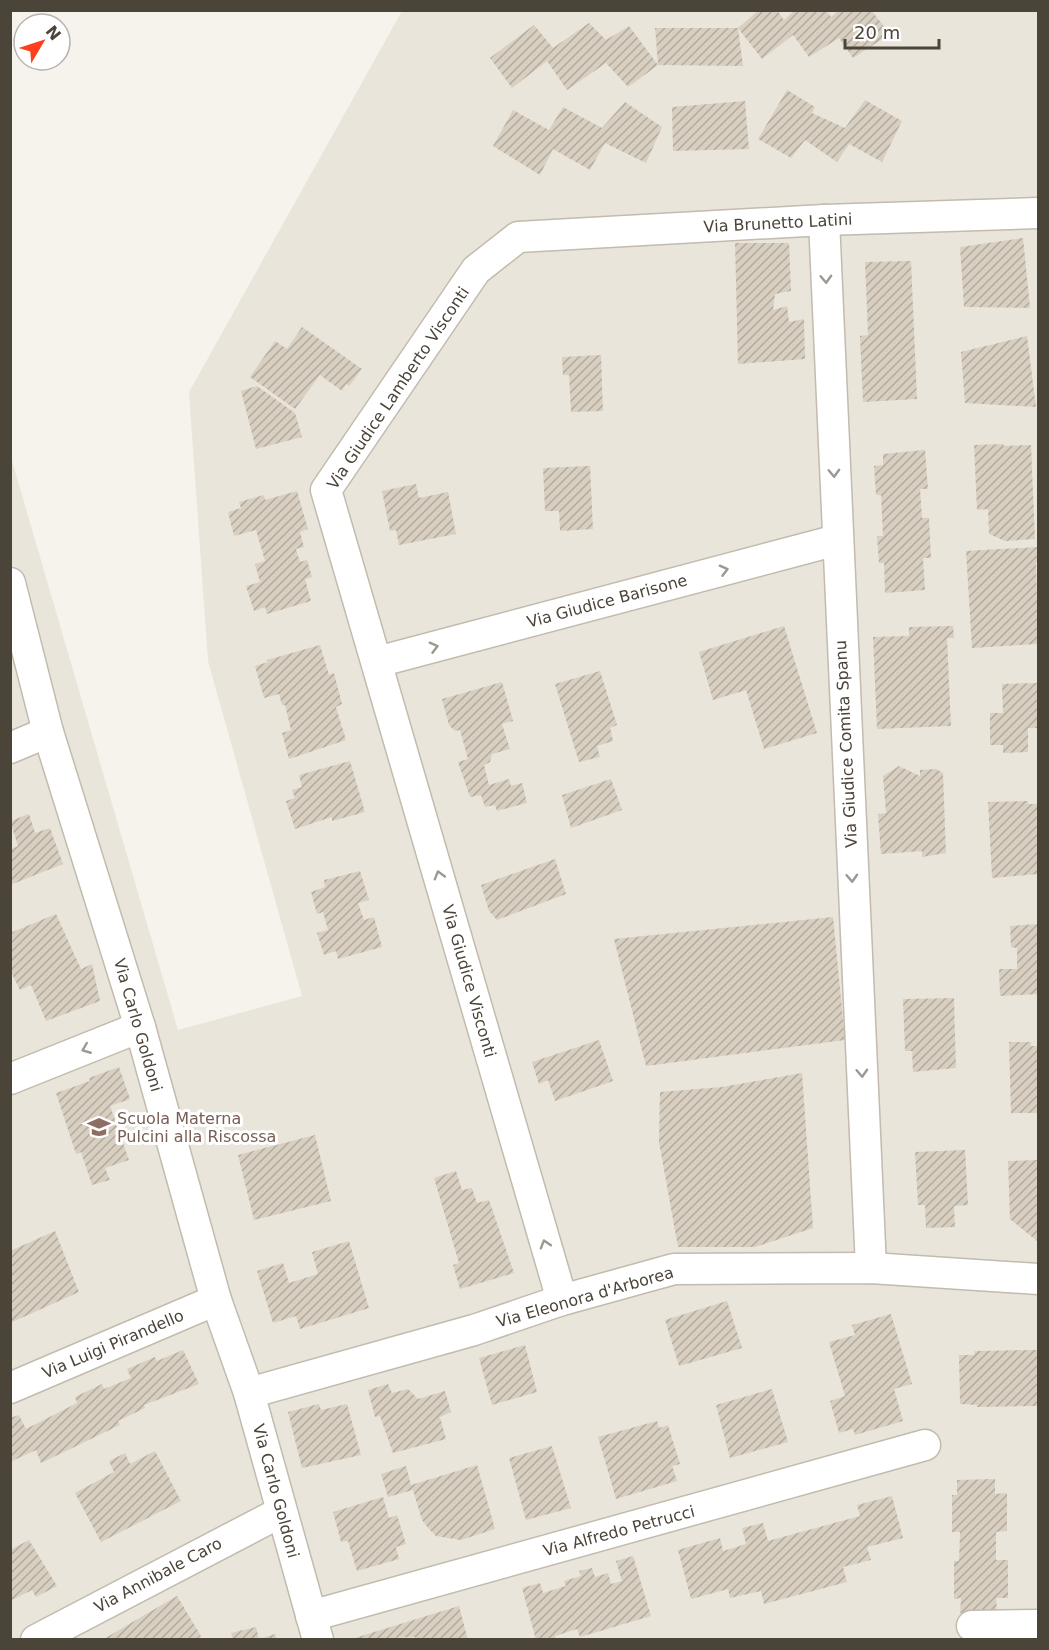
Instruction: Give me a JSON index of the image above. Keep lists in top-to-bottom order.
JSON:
{
  "streets": {
    "street": [
      "Via Brunetto Latini",
      "Via Giudice Lamberto Visconti",
      "Via Giudice Barisone",
      "Via Giudice Comita Spanu",
      "Via Giudice Visconti",
      "Via Carlo Goldoni",
      "Via Eleonora d'Arborea",
      "Via Luigi Pirandello",
      "Via Alfredo Petrucci",
      "Via Annibale Caro"
    ]
  },
  "crossings": [
    ["Via Brunetto Latini", "Via Giudice Lamberto Visconti"],
    ["Via Brunetto Latini", "Via Giudice Comita Spanu"],
    ["Via Giudice Lamberto Visconti", "Via Giudice Barisone"],
    ["Via Giudice Lamberto Visconti", "Via Giudice Visconti"],
    ["Via Giudice Barisone", "Via Giudice Comita Spanu"],
    ["Via Giudice Barisone", "Via Giudice Visconti"],
    ["Via Giudice Comita Spanu", "Via Eleonora d'Arborea"],
    ["Via Giudice Visconti", "Via Eleonora d'Arborea"],
    ["Via Carlo Goldoni", "Via Eleonora d'Arborea"],
    ["Via Carlo Goldoni", "Via Luigi Pirandello"],
    ["Via Carlo Goldoni", "Via Alfredo Petrucci"],
    ["Via Carlo Goldoni", "Via Annibale Caro"]
  ],
  "one_way": ["Via Giudice Barisone", "Via Giudice Comita Spanu", "Via Giudice Visconti"],
  "places": {
    "school or university": ["Scuola Materna Pulcini alla Riscossa"]
  },
  "scale_bar": "20 m",
  "north": "top right"
}
